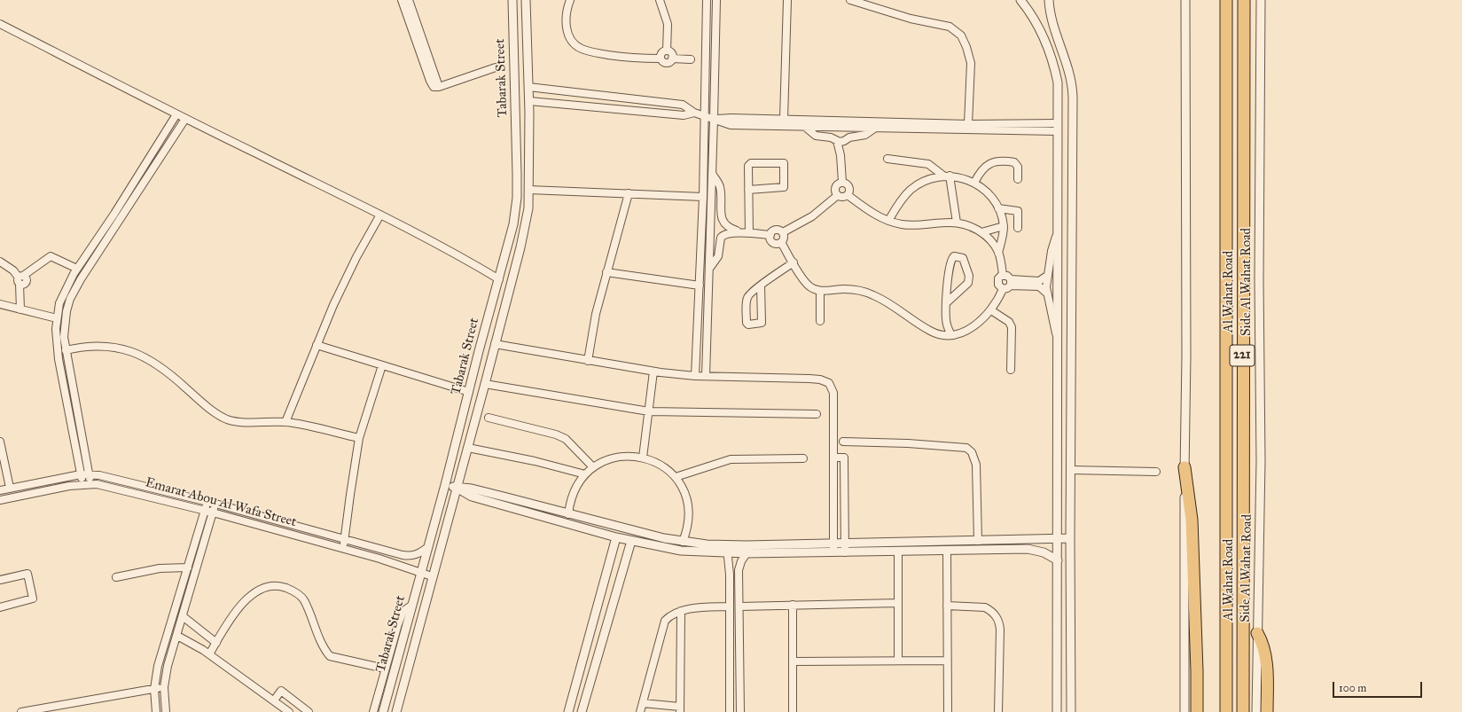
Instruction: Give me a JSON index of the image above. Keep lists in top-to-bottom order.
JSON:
{
  "streets": {
    "highway": ["Al Wahat Road", "221"],
    "street": ["Tabarak Street", "Side Al Wahat Road", "Emarat Abou Al Wafa Street"]
  },
  "crossings": [
    ["Tabarak Street", "Emarat Abou Al Wafa Street"]
  ],
  "scale_bar": "100 m"
}
